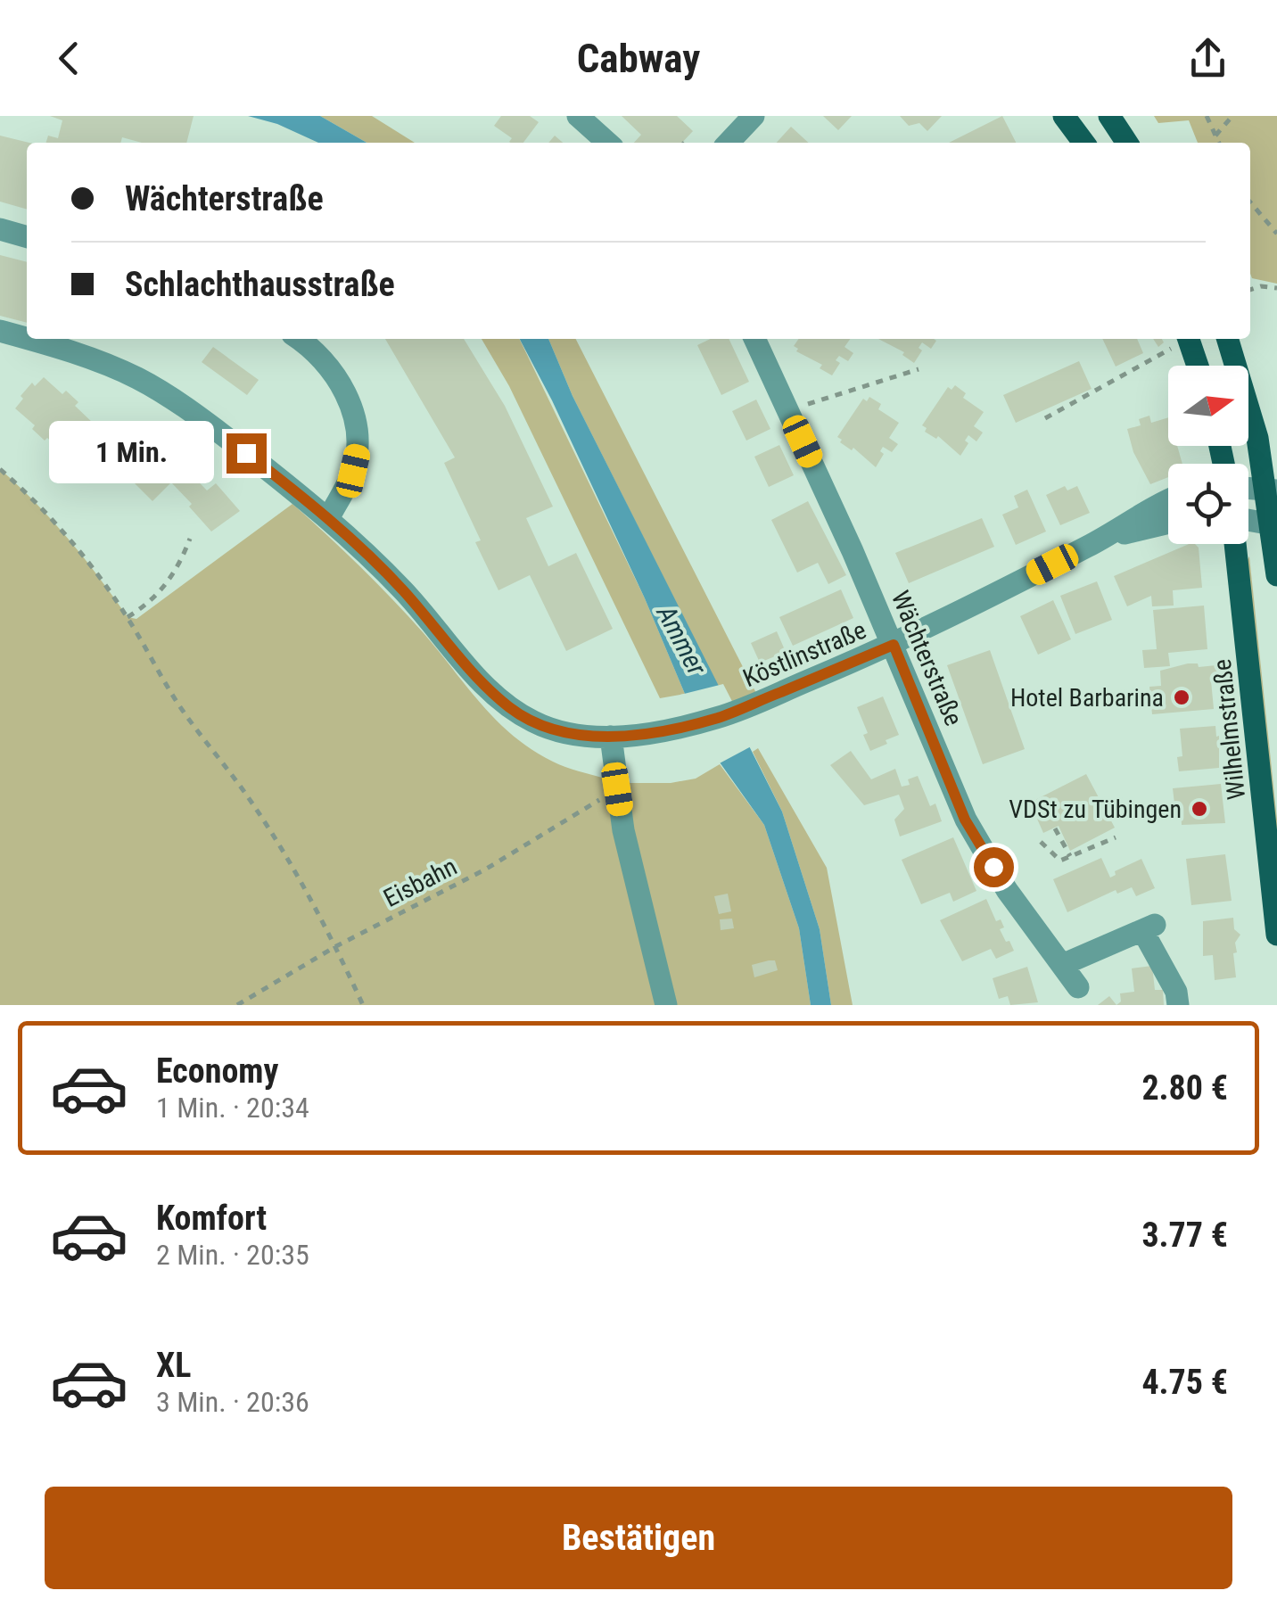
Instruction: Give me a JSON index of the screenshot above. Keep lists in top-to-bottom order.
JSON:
{
  "streets": {
    "main road": ["Wilhelmstraße"],
    "street": ["Köstlinstraße", "Wächterstraße"],
    "path": ["Eisbahn"]
  },
  "crossings": [
    ["Köstlinstraße", "Wächterstraße"]
  ],
  "water": ["Ammer"],
  "places": ["Hotel Barbarina", "VDSt zu Tübingen"],
  "north": "right",
  "page": {
    "header": "Cabway",
    "banner": ["Wächterstraße", "Schlachthausstraße"],
    "bubble": "1 Min.",
    "list": [
      {
        "name": "Economy",
        "note": "1 Min. · 20:34",
        "value": "2.80 €"
      },
      {
        "name": "Komfort",
        "note": "2 Min. · 20:35",
        "value": "3.77 €"
      },
      {
        "name": "XL",
        "note": "3 Min. · 20:36",
        "value": "4.75 €"
      }
    ],
    "buttons": "Bestätigen"
  }
}
